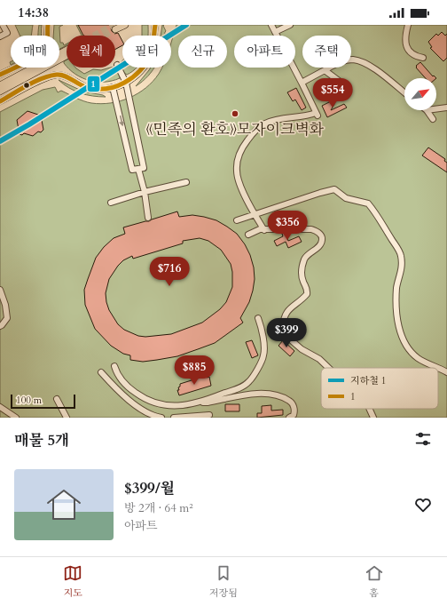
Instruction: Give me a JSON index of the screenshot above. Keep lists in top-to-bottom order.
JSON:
{
  "places": ["《민족의 환호》모자이크벽화"],
  "lines": ["metro line 1", "transit line 1"],
  "legend": ["지하철 1", "1"],
  "scale_bar": "100 m",
  "north": "top right",
  "page": {
    "status": "14:38",
    "chip": [
      "매매",
      "월세",
      "필터",
      "신규",
      "아파트",
      "주택"
    ],
    "price": [
      "$554",
      "$356",
      "$716",
      "$399",
      "$885"
    ],
    "scale": "100 m",
    "heading": "매물 5개",
    "list": [
      {
        "name": "$399/월",
        "note": "방 2개 · 64 m² · 아파트"
      }
    ],
    "tabs": ["지도", "저장됨", "홈"]
  }
}
